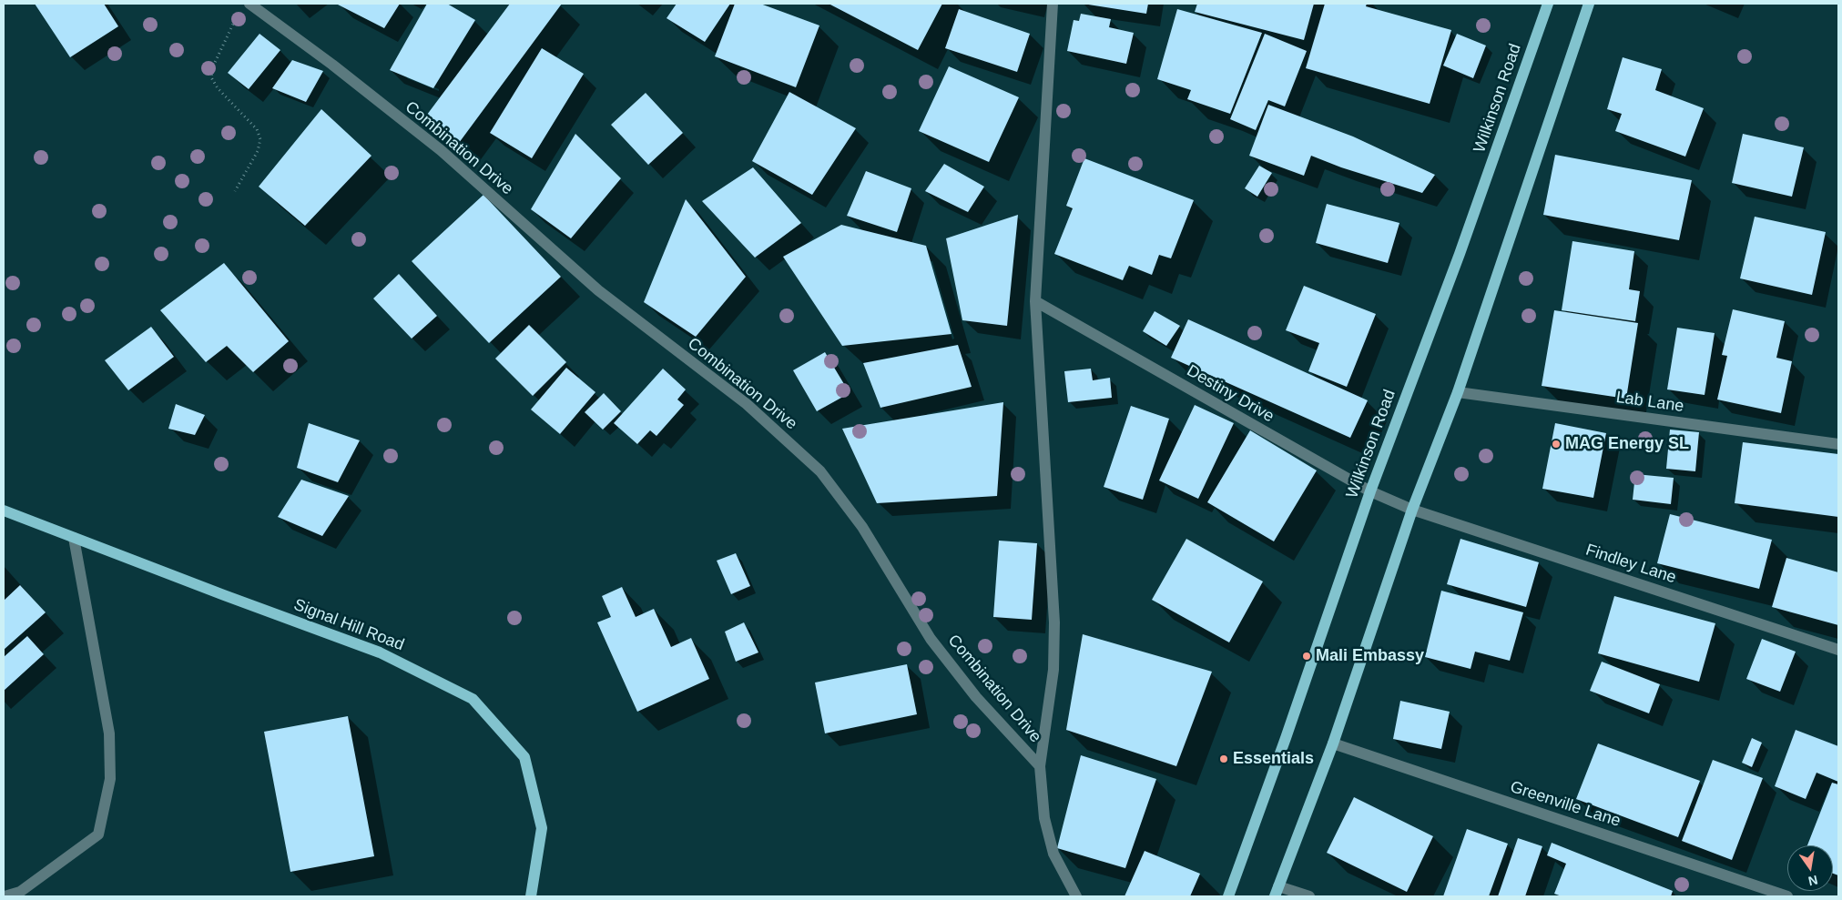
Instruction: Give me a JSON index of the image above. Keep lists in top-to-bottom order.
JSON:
{
  "streets": {
    "main road": ["Wilkinson Road", "Signal Hill Road"],
    "street": [
      "Combination Drive",
      "Destiny Drive",
      "Lab Lane",
      "Findley Lane",
      "Greenville Lane"
    ]
  },
  "crossings": [
    ["Wilkinson Road", "Destiny Drive"],
    ["Destiny Drive", "Findley Lane"]
  ],
  "places": ["MAG Energy SL", "Mali Embassy", "Essentials"],
  "north": "bottom"
}
